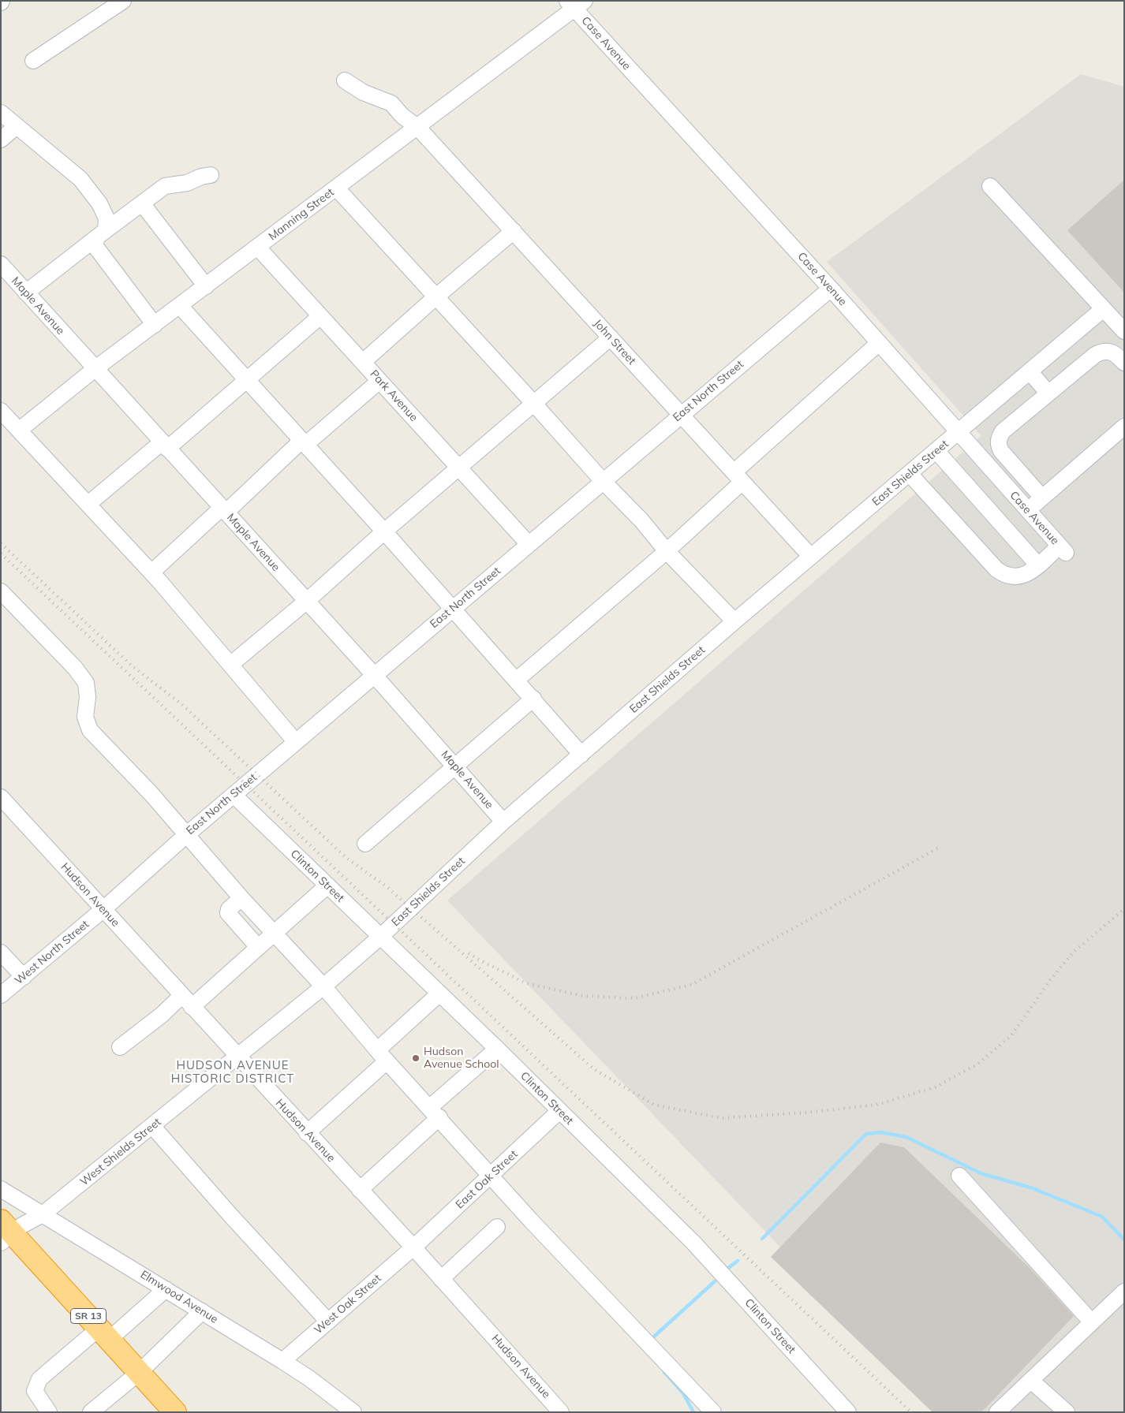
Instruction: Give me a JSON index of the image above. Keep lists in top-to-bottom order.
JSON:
{
  "streets": {
    "highway": ["SR 13"],
    "street": [
      "Case Avenue",
      "Manning Street",
      "Maple Avenue",
      "John Street",
      "East North Street",
      "Park Avenue",
      "East Shields Street",
      "Clinton Street",
      "Hudson Avenue",
      "West North Street",
      "West Shields Street",
      "East Oak Street",
      "Elmwood Avenue",
      "West Oak Street"
    ]
  },
  "crossings": [
    ["Case Avenue", "Manning Street"],
    ["Case Avenue", "East North Street"],
    ["Case Avenue", "East Shields Street"],
    ["Manning Street", "Maple Avenue"],
    ["Manning Street", "John Street"],
    ["Manning Street", "Park Avenue"],
    ["Maple Avenue", "East North Street"],
    ["Maple Avenue", "East Shields Street"],
    ["John Street", "East North Street"],
    ["John Street", "East Shields Street"],
    ["East North Street", "Park Avenue"],
    ["East North Street", "Clinton Street"],
    ["East North Street", "Hudson Avenue"],
    ["East North Street", "West North Street"],
    ["East Shields Street", "Clinton Street"],
    ["East Shields Street", "Hudson Avenue"],
    ["East Shields Street", "West Shields Street"],
    ["Clinton Street", "East Oak Street"],
    ["Hudson Avenue", "West North Street"],
    ["Hudson Avenue", "West Shields Street"],
    ["Hudson Avenue", "East Oak Street"],
    ["Hudson Avenue", "West Oak Street"],
    ["West Shields Street", "Elmwood Avenue"],
    ["West Shields Street", "SR 13"],
    ["East Oak Street", "West Oak Street"],
    ["Elmwood Avenue", "West Oak Street"]
  ],
  "districts": ["HUDSON AVENUE HISTORIC DISTRICT"],
  "places": ["Hudson Avenue School"]
}
